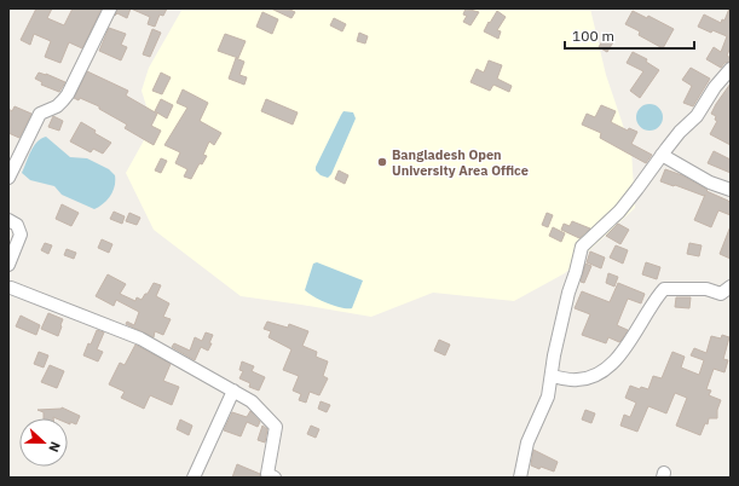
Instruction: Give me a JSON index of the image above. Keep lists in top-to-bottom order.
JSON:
{
  "places": ["Bangladesh Open University Area Office"],
  "scale_bar": "100 m",
  "north": "right"
}
